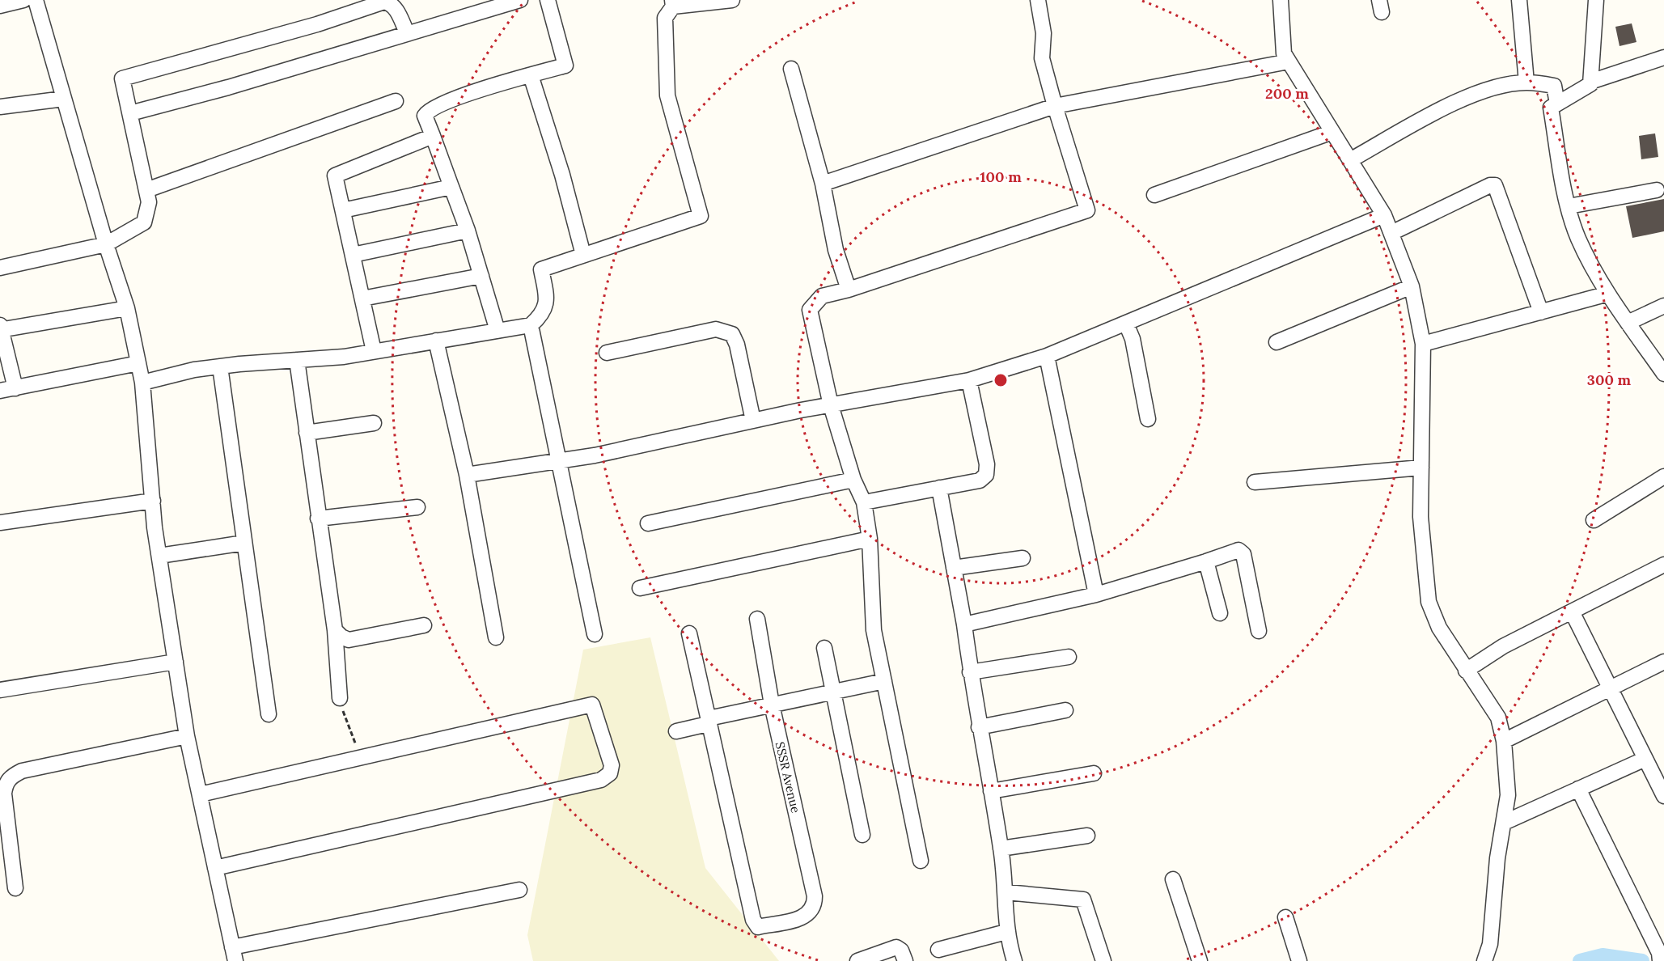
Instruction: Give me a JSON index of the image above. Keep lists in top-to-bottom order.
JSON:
{
  "streets": {
    "street": ["SSSR Avenue"]
  },
  "rings": ["200 m", "100 m", "300 m"]
}
